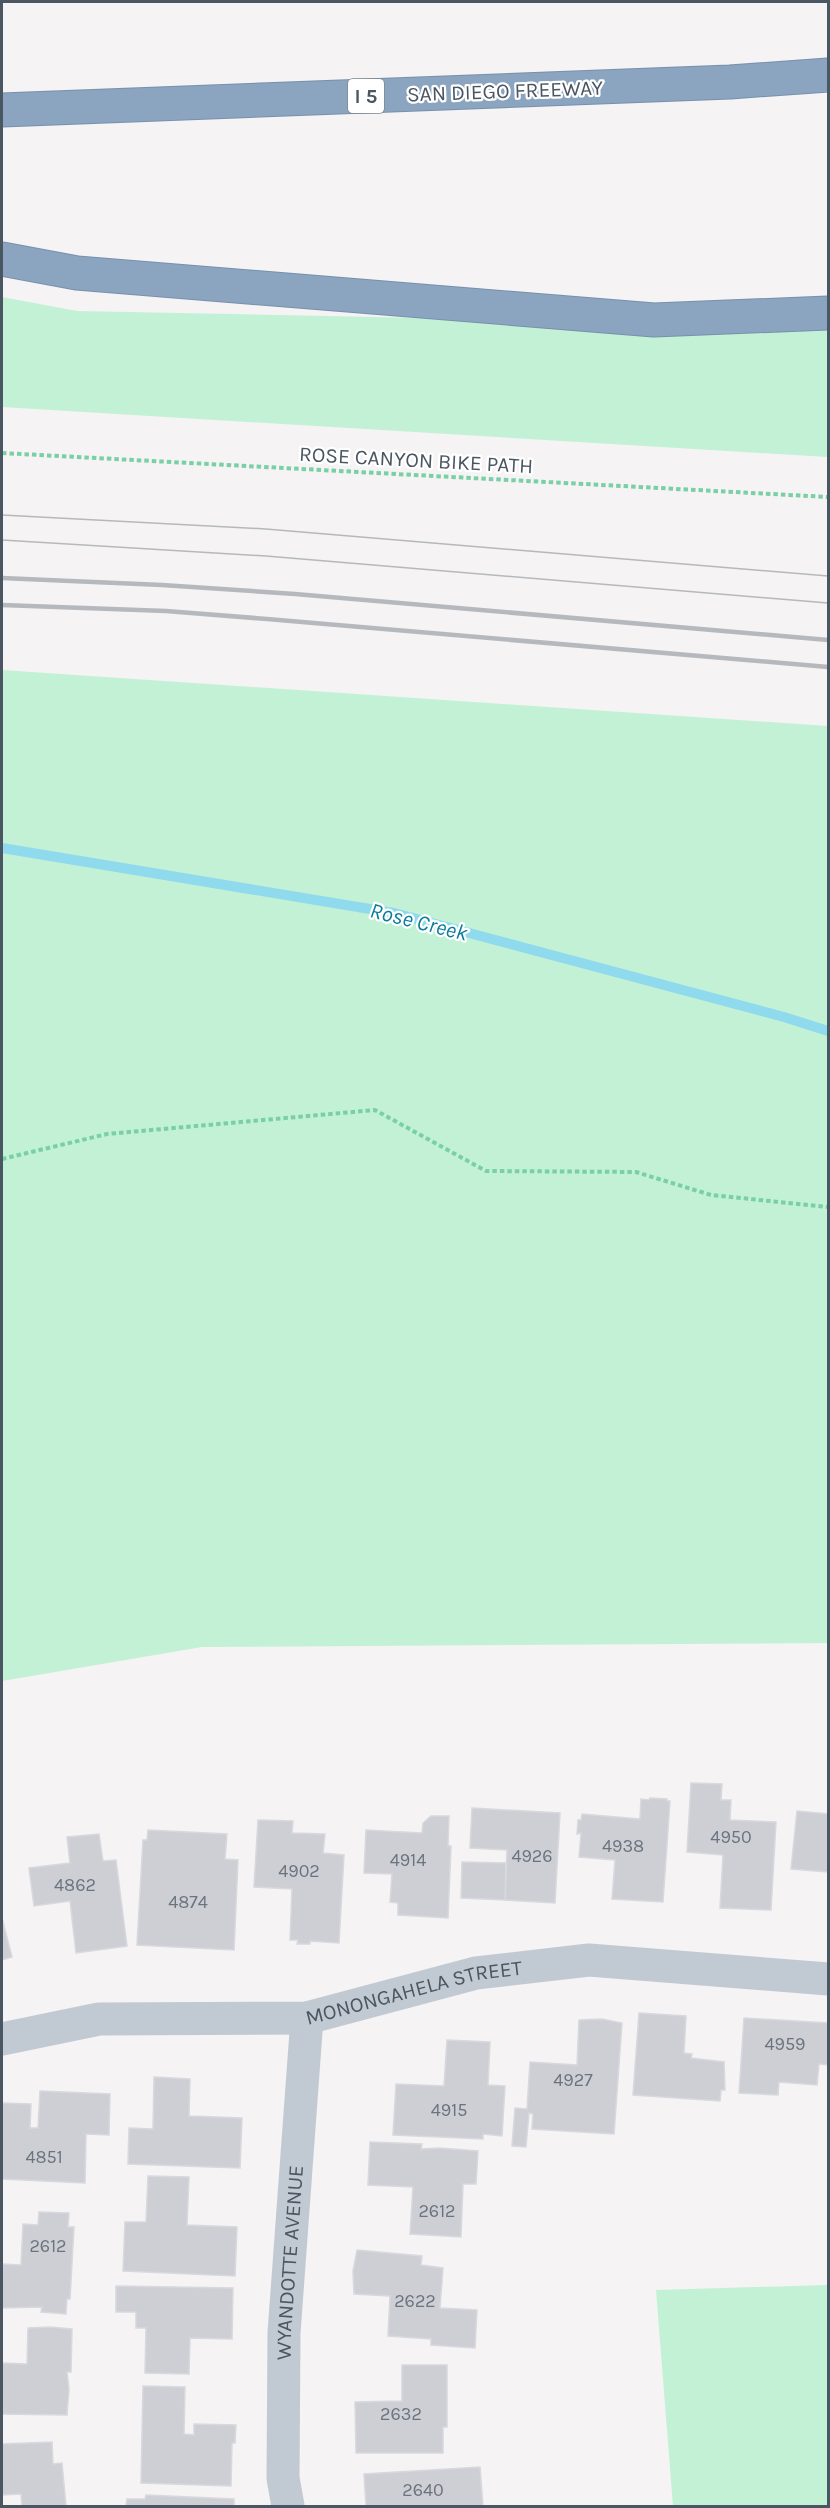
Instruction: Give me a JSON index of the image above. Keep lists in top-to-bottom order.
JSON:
{
  "streets": {
    "highway": ["SAN DIEGO FREEWAY", "I 5"],
    "street": ["MONONGAHELA STREET", "WYANDOTTE AVENUE"],
    "path": ["ROSE CANYON BIKE PATH"]
  },
  "crossings": [
    ["MONONGAHELA STREET", "WYANDOTTE AVENUE"]
  ],
  "water": ["Rose Creek"],
  "house_numbers": [
    "4950",
    "4938",
    "4926",
    "4914",
    "4902",
    "4862",
    "4874",
    "4959",
    "4927",
    "4915",
    "4851",
    "2612",
    "2612",
    "2622",
    "2632",
    "2640"
  ]
}
